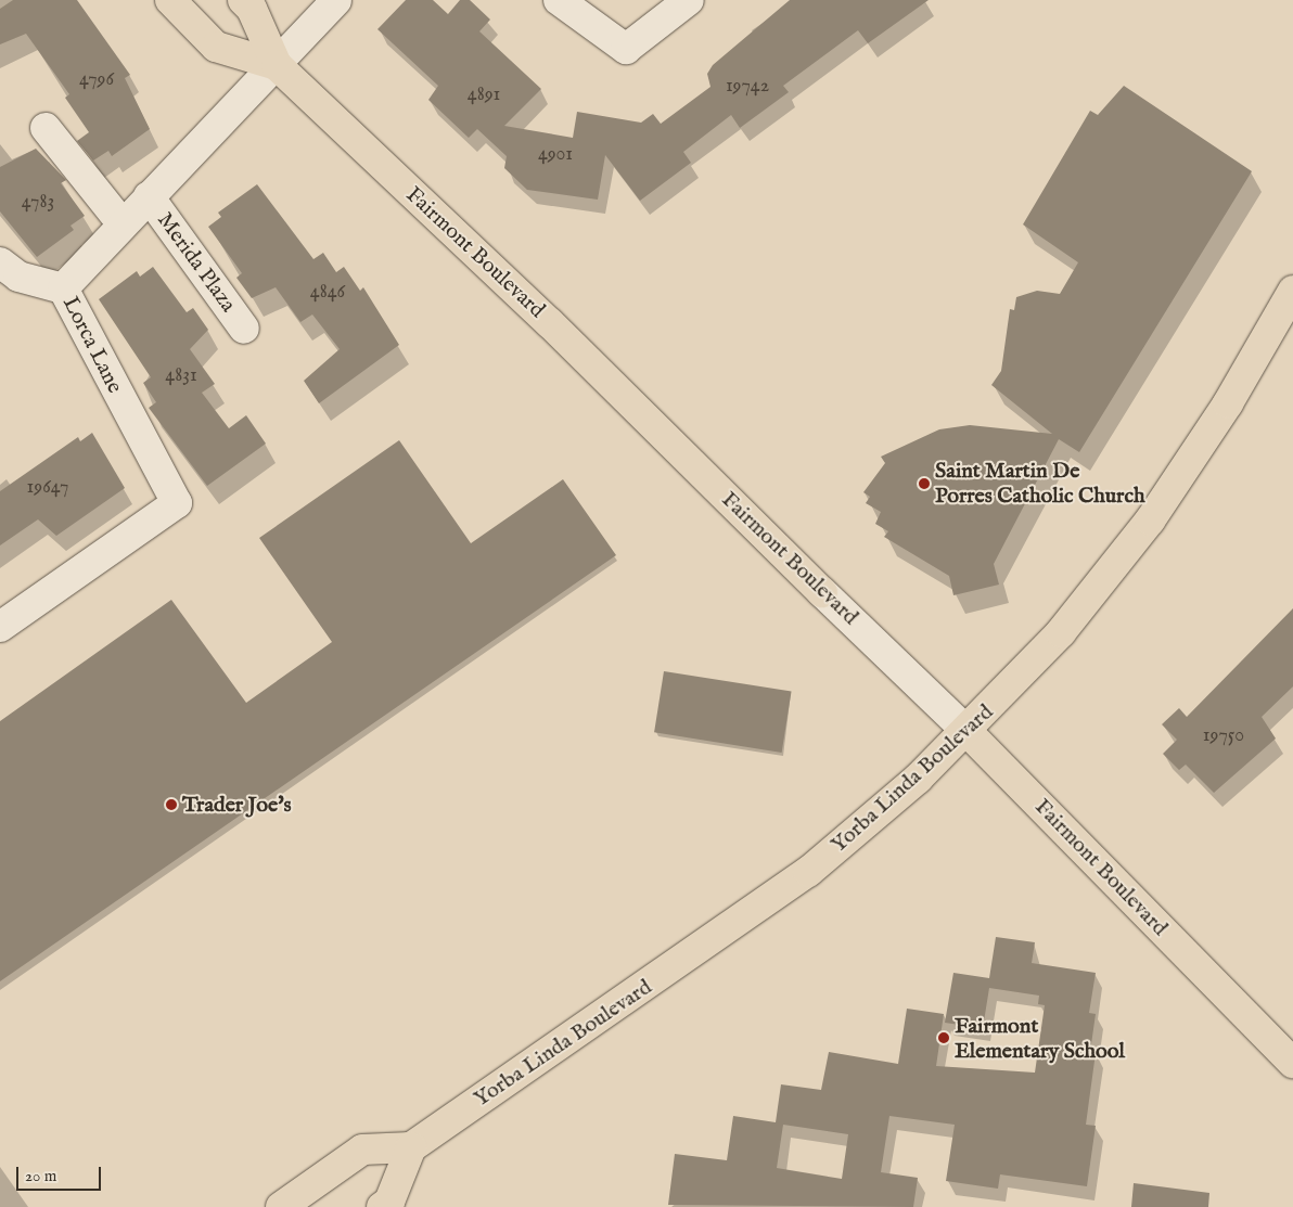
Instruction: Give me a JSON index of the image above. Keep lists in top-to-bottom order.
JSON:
{
  "streets": {
    "main road": ["Fairmont Boulevard", "Yorba Linda Boulevard"],
    "street": ["Merida Plaza", "Lorca Lane"]
  },
  "crossings": [
    ["Fairmont Boulevard", "Lorca Lane"],
    ["Fairmont Boulevard", "Yorba Linda Boulevard"],
    ["Merida Plaza", "Lorca Lane"]
  ],
  "places": ["Saint Martin De Porres Catholic Church", "Trader Joe's", "Fairmont Elementary School"],
  "house_numbers": [
    "4796",
    "19742",
    "4891",
    "4901",
    "4783",
    "4846",
    "4831",
    "19647",
    "19750"
  ],
  "scale_bar": "20 m"
}
